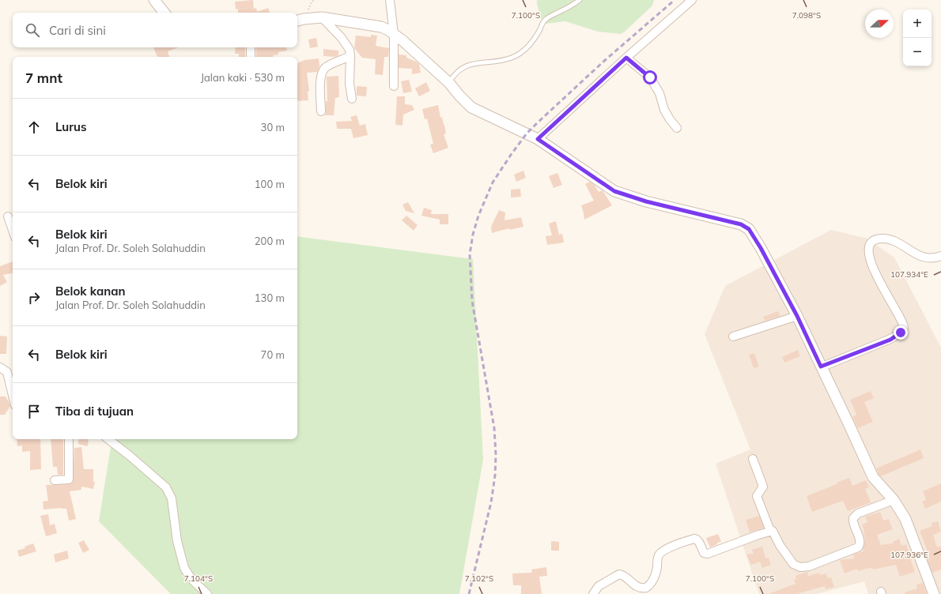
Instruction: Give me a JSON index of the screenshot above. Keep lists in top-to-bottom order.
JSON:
{
  "north": "right",
  "page": {
    "map_buttons": ["+", "−"],
    "search": "Cari di sini",
    "heading": ["7 mnt", "Jalan kaki · 530 m"],
    "list": [
      ["Lurus", "30 m"],
      ["Belok kiri", "100 m"],
      ["Belok kiri", "Jalan Prof. Dr. Soleh Solahuddin", "200 m"],
      ["Belok kanan", "Jalan Prof. Dr. Soleh Solahuddin", "130 m"],
      ["Belok kiri", "70 m"],
      "Tiba di tujuan"
    ]
  },
  "coordinates": [
    "7.100°S",
    "7.098°S",
    "107.934°E",
    "107.936°E",
    "7.104°S",
    "7.102°S"
  ]
}
